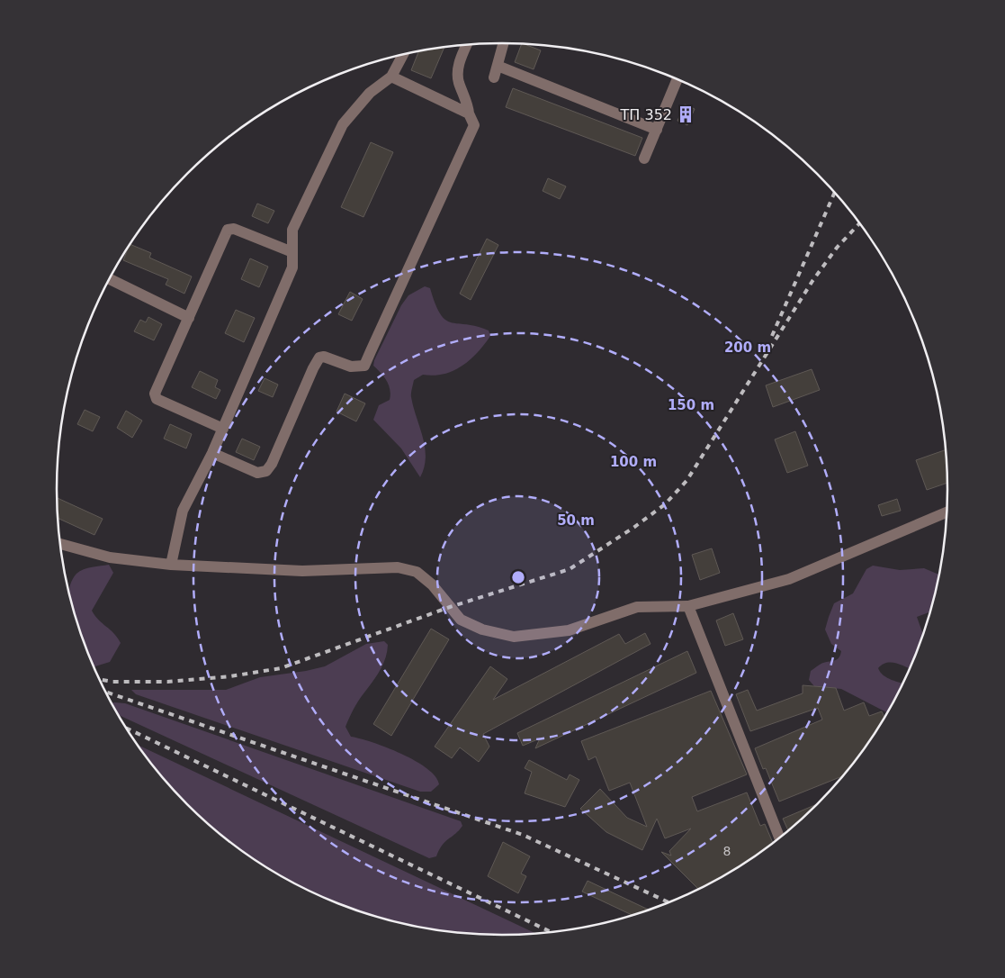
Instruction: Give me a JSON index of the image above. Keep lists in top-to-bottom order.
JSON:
{
  "places": {
    "building": ["ТП 352"]
  },
  "house_numbers": ["8"],
  "rings": [
    "200 m",
    "150 m",
    "100 m",
    "50 m"
  ]
}
